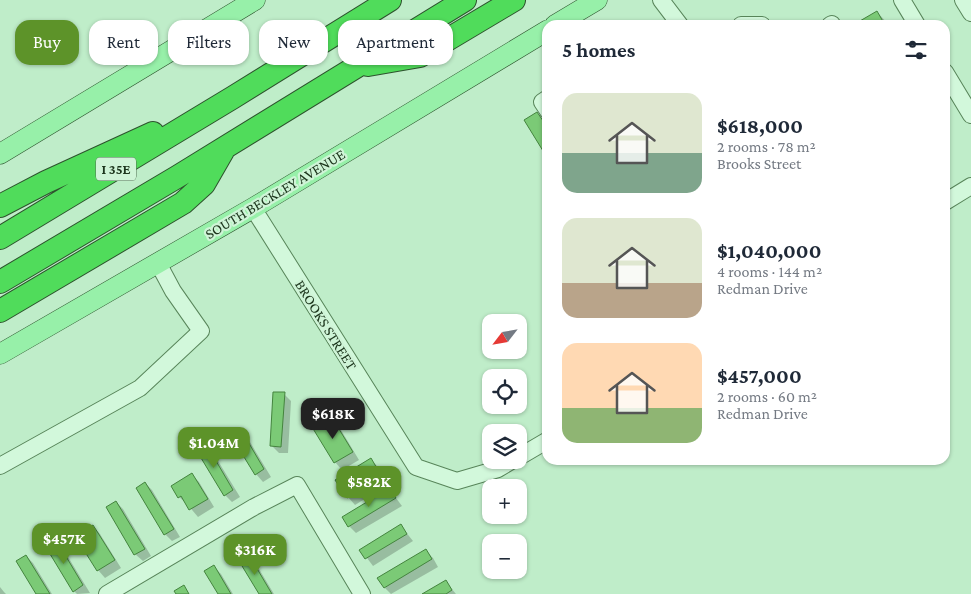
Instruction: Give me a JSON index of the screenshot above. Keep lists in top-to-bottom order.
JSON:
{
  "streets": {
    "highway": ["I 35E"],
    "main road": ["SOUTH BECKLEY AVENUE"],
    "street": ["BROOKS STREET"]
  },
  "crossings": [
    ["SOUTH BECKLEY AVENUE", "BROOKS STREET"]
  ],
  "north": "bottom left",
  "page": {
    "chip": [
      "Buy",
      "Rent",
      "Filters",
      "New",
      "Apartment"
    ],
    "heading": "5 homes",
    "list": [
      {
        "name": "$618,000",
        "note": "2 rooms · 78 m² · Brooks Street"
      },
      {
        "name": "$1,040,000",
        "note": "4 rooms · 144 m² · Redman Drive"
      },
      {
        "name": "$457,000",
        "note": "2 rooms · 60 m² · Redman Drive"
      }
    ],
    "map_buttons": ["+", "−"],
    "price": [
      "$618K",
      "$1.04M",
      "$582K",
      "$457K",
      "$316K"
    ]
  }
}
